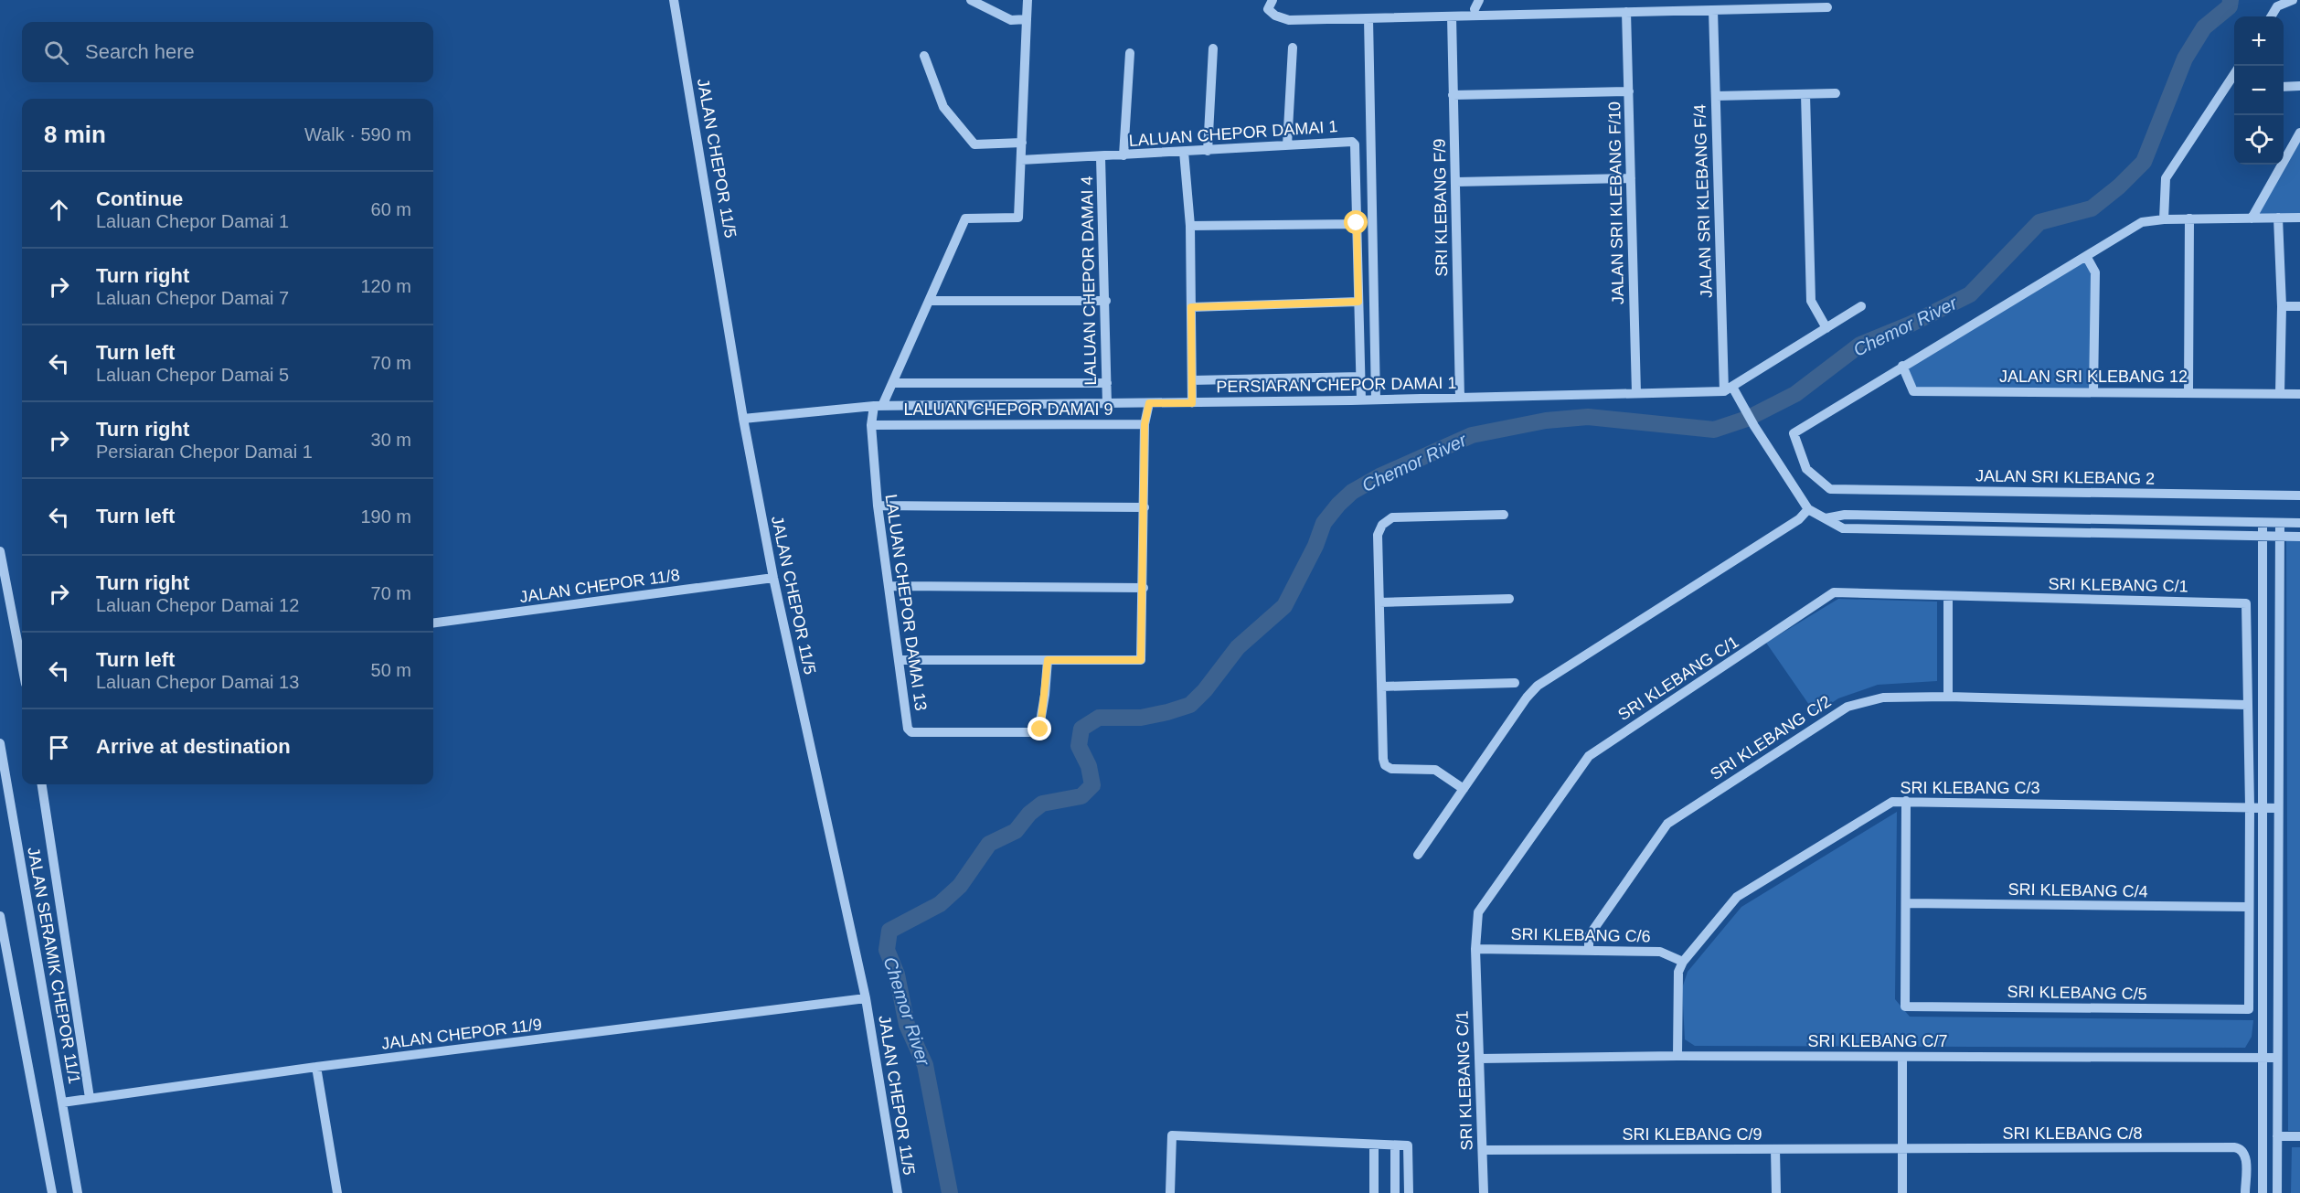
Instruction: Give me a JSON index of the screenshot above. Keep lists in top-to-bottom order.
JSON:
{
  "streets": {
    "street": [
      "LALUAN CHEPOR DAMAI 1",
      "JALAN CHEPOR 11/5",
      "JALAN SRI KLEBANG F/4",
      "JALAN SRI KLEBANG F/10",
      "SRI KLEBANG F/9",
      "LALUAN CHEPOR DAMAI 4",
      "JALAN SRI KLEBANG 12",
      "PERSIARAN CHEPOR DAMAI 1",
      "LALUAN CHEPOR DAMAI 9",
      "JALAN SRI KLEBANG 2",
      "SRI KLEBANG C/1",
      "JALAN CHEPOR 11/8",
      "LALUAN CHEPOR DAMAI 13",
      "SRI KLEBANG C/2",
      "SRI KLEBANG C/3",
      "SRI KLEBANG C/4",
      "SRI KLEBANG C/6",
      "JALAN SERAMIK CHEPOR 11/1",
      "SRI KLEBANG C/5",
      "JALAN CHEPOR 11/9",
      "SRI KLEBANG C/7",
      "SRI KLEBANG C/8",
      "SRI KLEBANG C/9"
    ]
  },
  "crossings": [
    ["LALUAN CHEPOR DAMAI 1", "LALUAN CHEPOR DAMAI 4"],
    ["LALUAN CHEPOR DAMAI 1", "PERSIARAN CHEPOR DAMAI 1"],
    ["JALAN CHEPOR 11/5", "PERSIARAN CHEPOR DAMAI 1"],
    ["JALAN CHEPOR 11/5", "JALAN CHEPOR 11/8"],
    ["JALAN CHEPOR 11/5", "JALAN CHEPOR 11/9"],
    ["JALAN SRI KLEBANG F/4", "PERSIARAN CHEPOR DAMAI 1"],
    ["JALAN SRI KLEBANG F/10", "PERSIARAN CHEPOR DAMAI 1"],
    ["SRI KLEBANG F/9", "PERSIARAN CHEPOR DAMAI 1"],
    ["LALUAN CHEPOR DAMAI 4", "PERSIARAN CHEPOR DAMAI 1"],
    ["JALAN SRI KLEBANG 12", "JALAN SRI KLEBANG 2"],
    ["PERSIARAN CHEPOR DAMAI 1", "LALUAN CHEPOR DAMAI 13"],
    ["LALUAN CHEPOR DAMAI 9", "LALUAN CHEPOR DAMAI 13"],
    ["SRI KLEBANG C/1", "SRI KLEBANG C/2"],
    ["SRI KLEBANG C/1", "SRI KLEBANG C/6"],
    ["SRI KLEBANG C/1", "SRI KLEBANG C/7"],
    ["SRI KLEBANG C/1", "SRI KLEBANG C/9"],
    ["SRI KLEBANG C/2", "SRI KLEBANG C/6"],
    ["SRI KLEBANG C/3", "SRI KLEBANG C/6"],
    ["SRI KLEBANG C/3", "SRI KLEBANG C/7"],
    ["SRI KLEBANG C/4", "SRI KLEBANG C/5"],
    ["JALAN SERAMIK CHEPOR 11/1", "JALAN CHEPOR 11/9"],
    ["SRI KLEBANG C/8", "SRI KLEBANG C/9"]
  ],
  "water": ["Chemor River"],
  "page": {
    "map_buttons": ["+", "−"],
    "search": "Search here",
    "heading": ["8 min", "Walk · 590 m"],
    "list": [
      ["Continue", "Laluan Chepor Damai 1", "60 m"],
      ["Turn right", "Laluan Chepor Damai 7", "120 m"],
      ["Turn left", "Laluan Chepor Damai 5", "70 m"],
      ["Turn right", "Persiaran Chepor Damai 1", "30 m"],
      ["Turn left", "190 m"],
      ["Turn right", "Laluan Chepor Damai 12", "70 m"],
      ["Turn left", "Laluan Chepor Damai 13", "50 m"],
      "Arrive at destination"
    ]
  }
}
